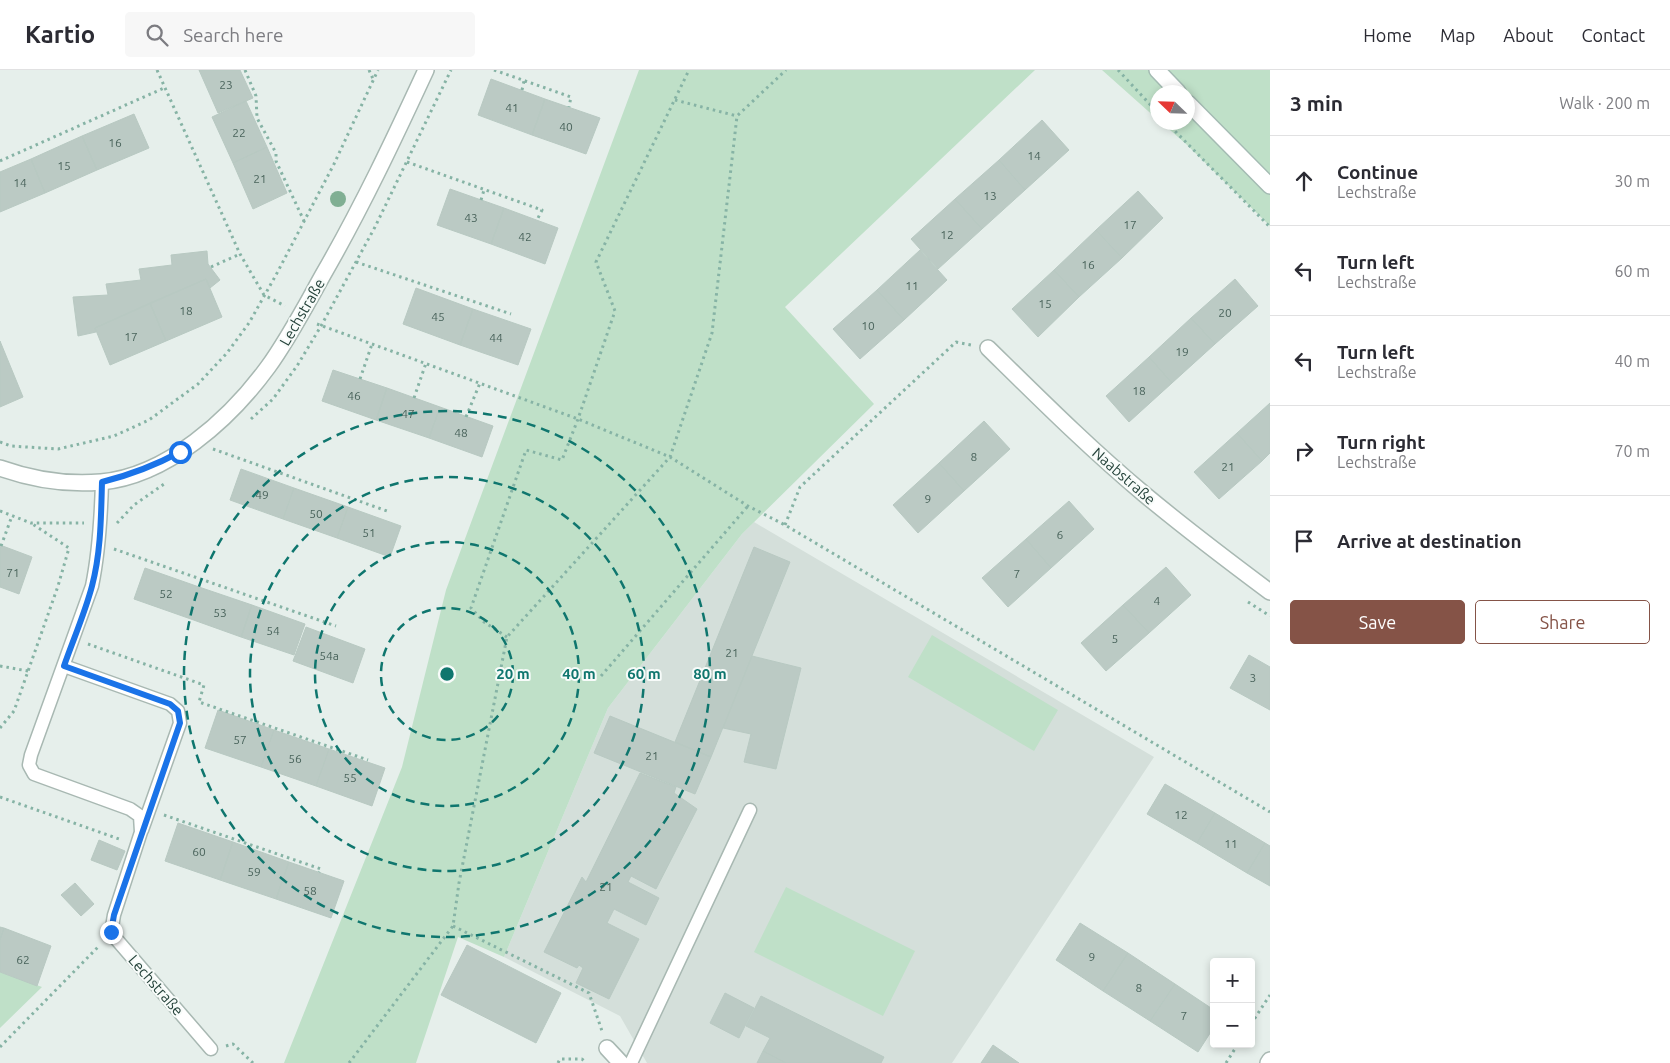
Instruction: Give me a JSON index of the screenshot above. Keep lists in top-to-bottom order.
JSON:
{
  "streets": {
    "street": ["Lechstraße", "Naabstraße"]
  },
  "house_numbers": [
    "23",
    "41",
    "40",
    "22",
    "16",
    "14",
    "15",
    "21",
    "14",
    "13",
    "43",
    "17",
    "12",
    "42",
    "16",
    "11",
    "15",
    "18",
    "20",
    "45",
    "10",
    "17",
    "44",
    "19",
    "18",
    "46",
    "47",
    "48",
    "8",
    "21",
    "49",
    "9",
    "50",
    "51",
    "6",
    "71",
    "7",
    "52",
    "4",
    "53",
    "54",
    "5",
    "21",
    "54a",
    "3",
    "57",
    "21",
    "56",
    "55",
    "12",
    "11",
    "60",
    "59",
    "21",
    "58",
    "9",
    "62",
    "8",
    "7"
  ],
  "north": "top left",
  "page": {
    "header": "Kartio",
    "search": "Search here",
    "nav": [
      "Home",
      "Map",
      "About",
      "Contact"
    ],
    "heading": ["3 min", "Walk · 200 m"],
    "list": [
      ["Continue", "Lechstraße", "30 m"],
      ["Turn left", "Lechstraße", "60 m"],
      ["Turn left", "Lechstraße", "40 m"],
      ["Turn right", "Lechstraße", "70 m"],
      "Arrive at destination"
    ],
    "buttons": ["Save", "Share"],
    "map_buttons": ["+", "−"]
  },
  "rings": [
    "20 m",
    "40 m",
    "60 m",
    "80 m"
  ]
}
